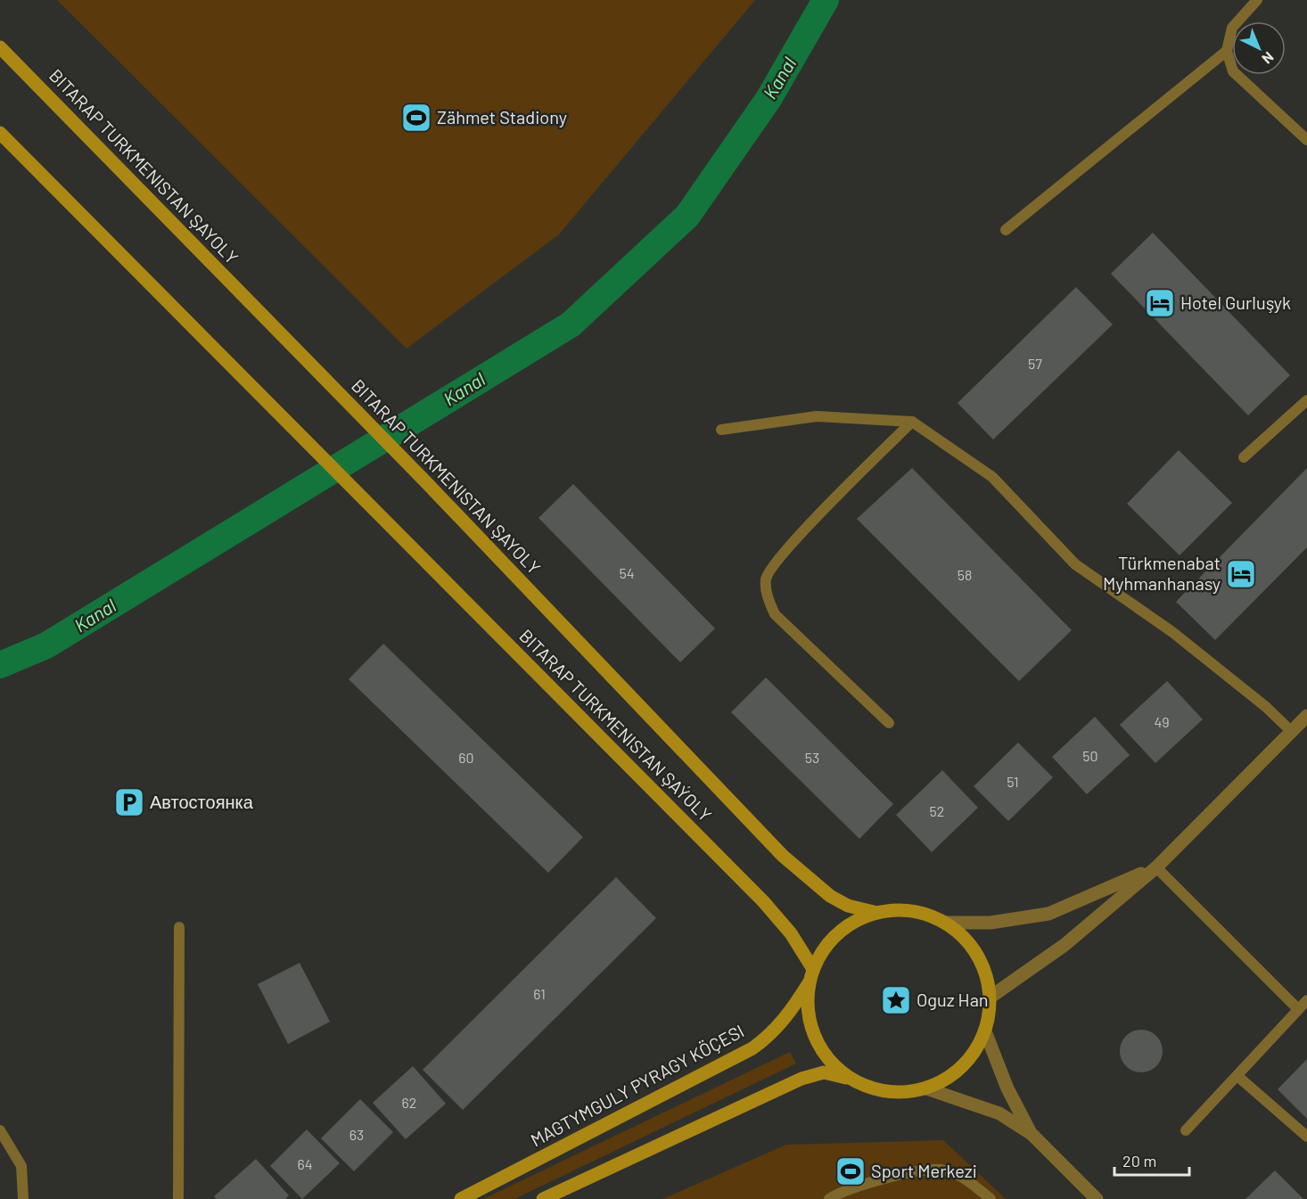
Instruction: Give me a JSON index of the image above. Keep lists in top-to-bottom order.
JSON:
{
  "streets": {
    "main road": ["BITARAP TURKMENISTAN ŞAYOLY", "BITARAP TURKMENISTAN ŞAÝOLY", "MAGTYMGULY PYRAGY KÖÇESI"]
  },
  "crossings": [
    ["BITARAP TURKMENISTAN ŞAYOLY", "BITARAP TURKMENISTAN ŞAÝOLY"],
    ["BITARAP TURKMENISTAN ŞAYOLY", "MAGTYMGULY PYRAGY KÖÇESI"],
    ["BITARAP TURKMENISTAN ŞAÝOLY", "MAGTYMGULY PYRAGY KÖÇESI"]
  ],
  "water": ["Kanal"],
  "places": {
    "sports": ["Zähmet Stadiony", "Sport Merkezi"],
    "hotel": ["Hotel Gurluşyk", "Türkmenabat Myhmanhanasy"],
    "parking": ["Автостоянка"],
    "place": ["Oguz Han"]
  },
  "house_numbers": [
    "57",
    "54",
    "58",
    "49",
    "50",
    "60",
    "53",
    "51",
    "52",
    "61",
    "62",
    "63",
    "64"
  ],
  "scale_bar": "20 m",
  "north": "bottom right"
}
